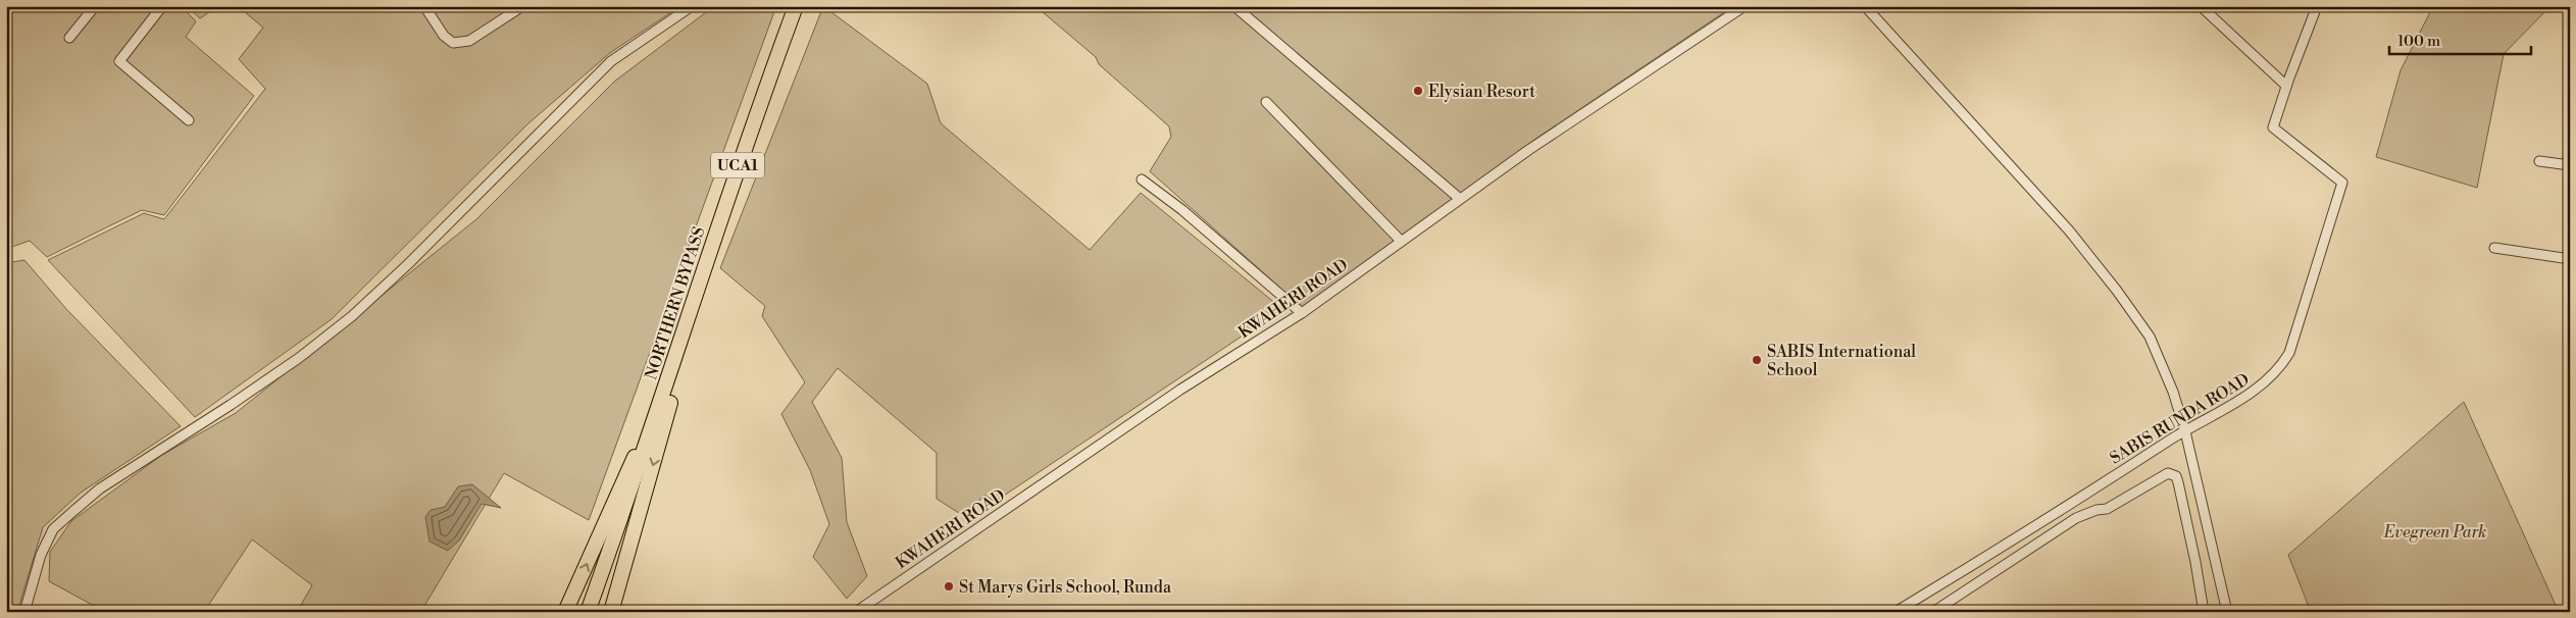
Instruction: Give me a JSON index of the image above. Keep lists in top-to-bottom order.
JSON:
{
  "streets": {
    "main road": ["UCA1", "NORTHERN BYPASS"],
    "street": ["KWAHERI ROAD", "SABIS RUNDA ROAD"]
  },
  "parks": ["Evegreen Park"],
  "places": ["Elysian Resort", "SABIS International School", "St Marys Girls School, Runda"],
  "scale_bar": "100 m"
}
